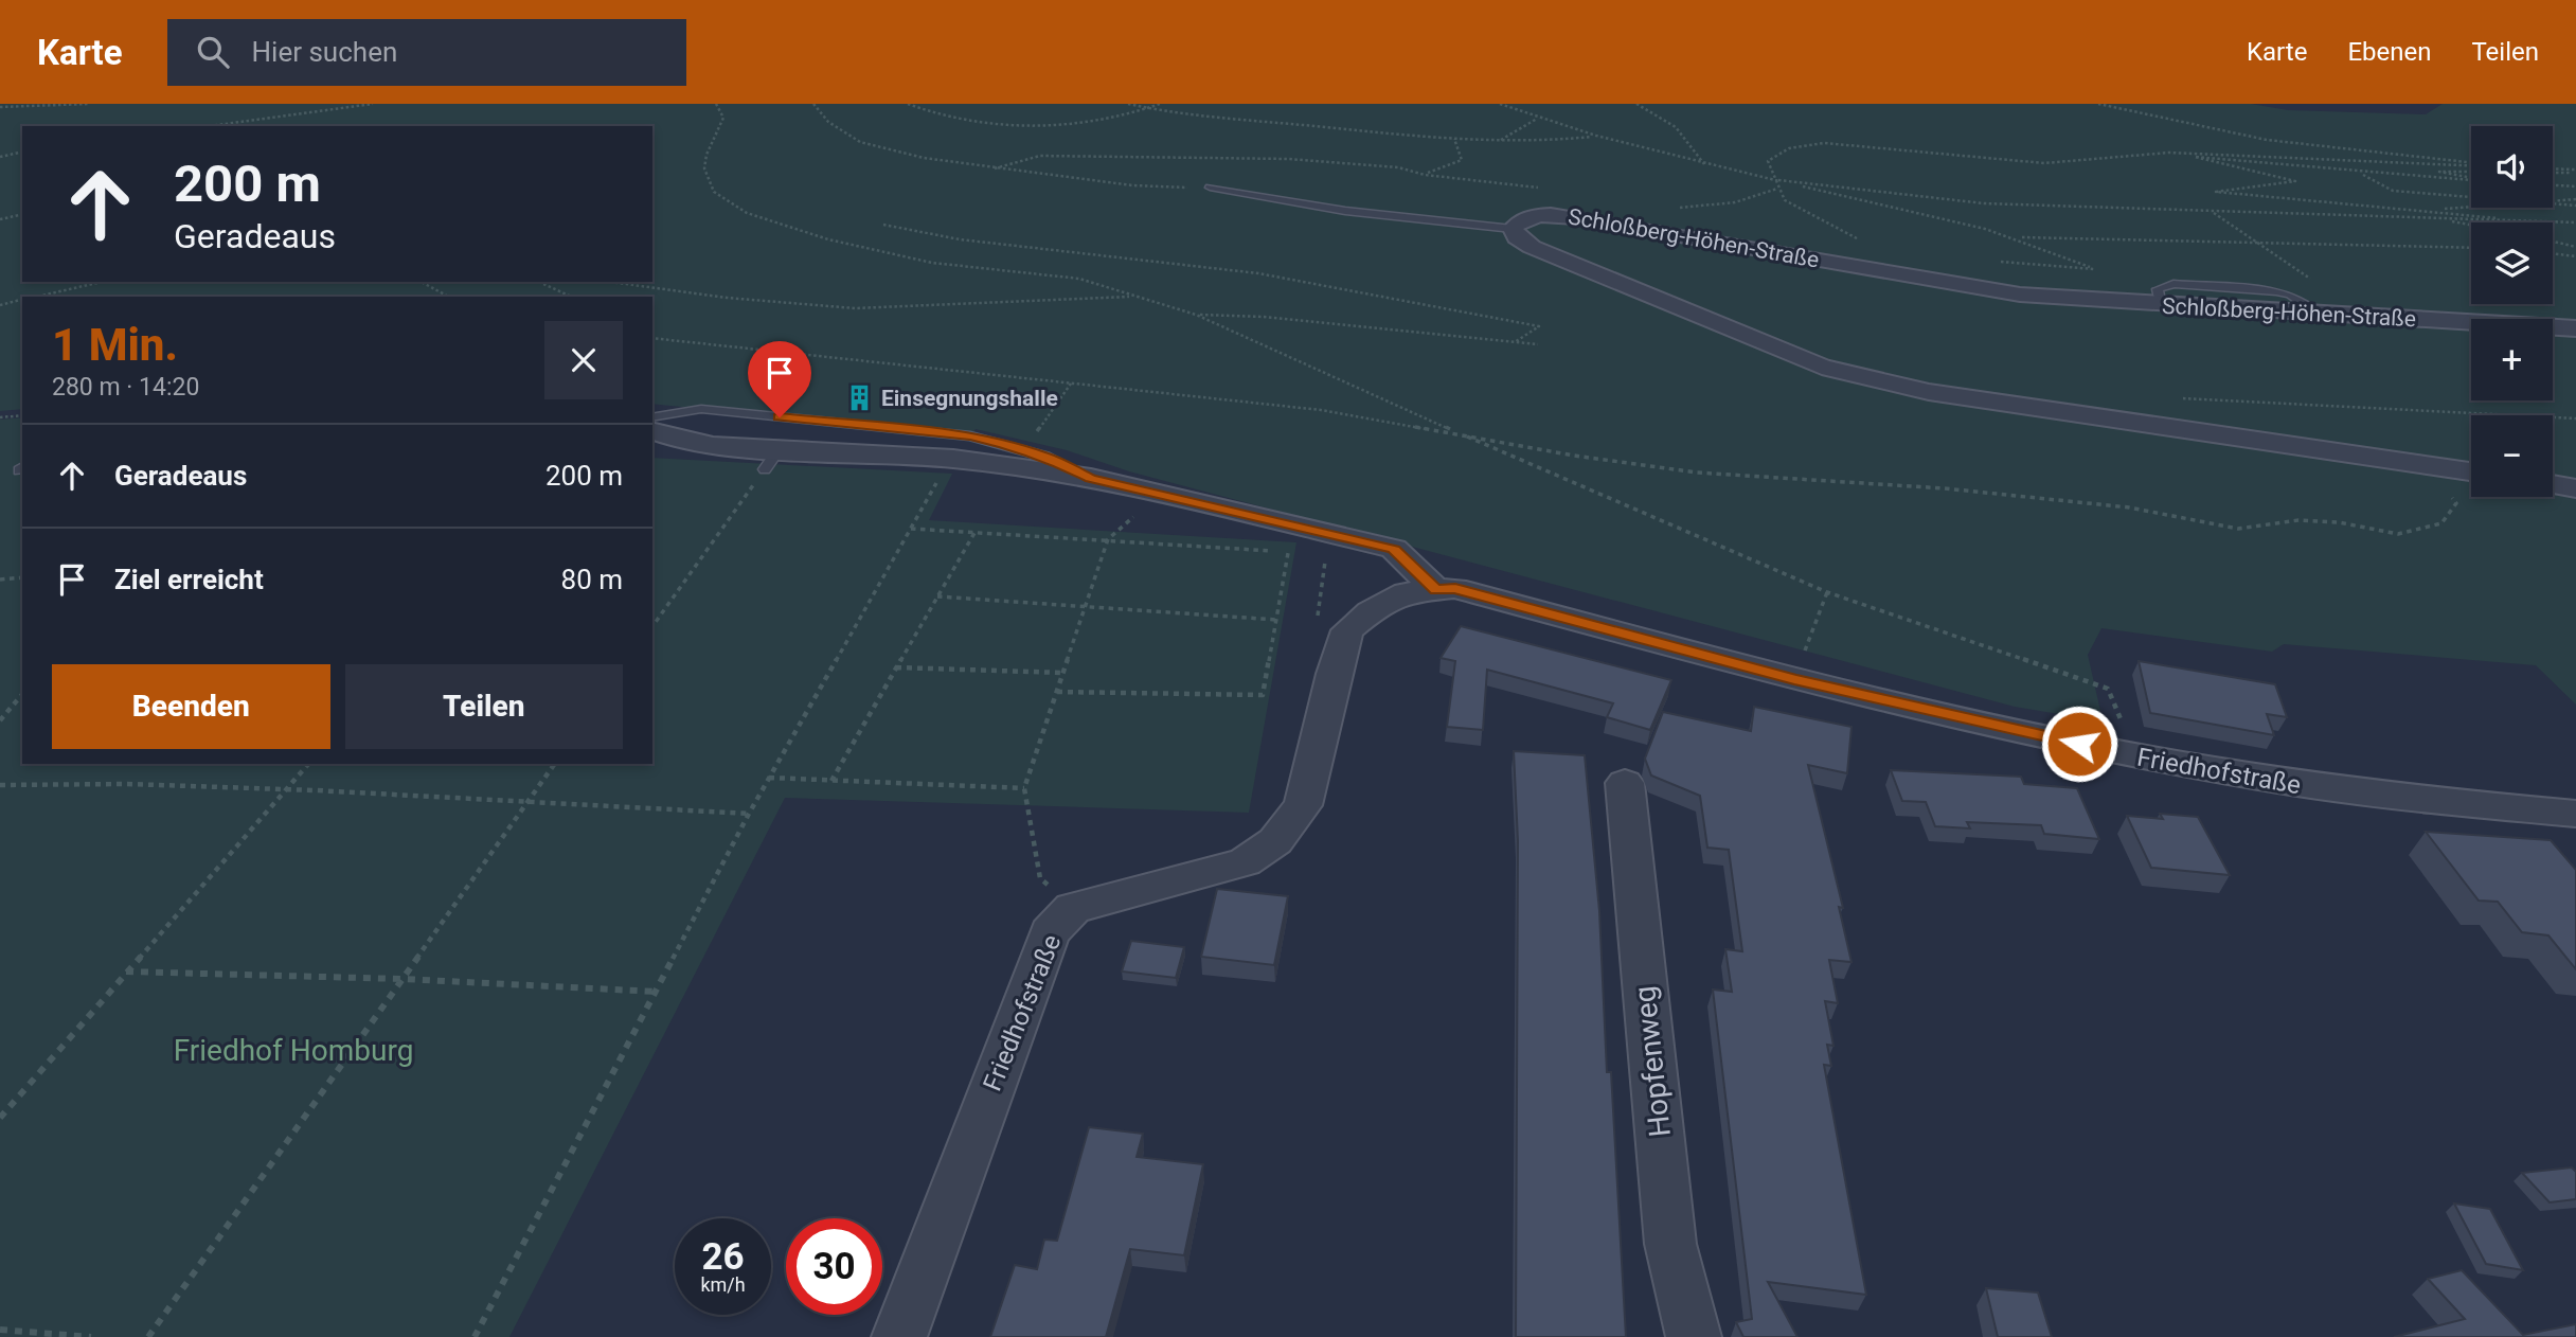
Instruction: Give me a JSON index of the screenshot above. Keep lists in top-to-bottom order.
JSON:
{
  "streets": {
    "street": ["Schloßberg-Höhen-Straße", "Friedhofstraße", "Hopfenweg"]
  },
  "parks": ["Friedhof Homburg"],
  "places": {
    "building": ["Einsegnungshalle"]
  },
  "page": {
    "header": "Karte",
    "search": "Hier suchen",
    "nav": ["Karte", "Ebenen", "Teilen"],
    "map_buttons": ["+", "−"],
    "turn": ["200 m", "Geradeaus"],
    "heading": ["1 Min.", "280 m · 14:20"],
    "list": [
      {
        "name": "Geradeaus",
        "value": "200 m"
      },
      {
        "name": "Ziel erreicht",
        "value": "80 m"
      }
    ],
    "buttons": ["Beenden", "Teilen"],
    "speed": "26 km/h",
    "limit": "30"
  }
}
